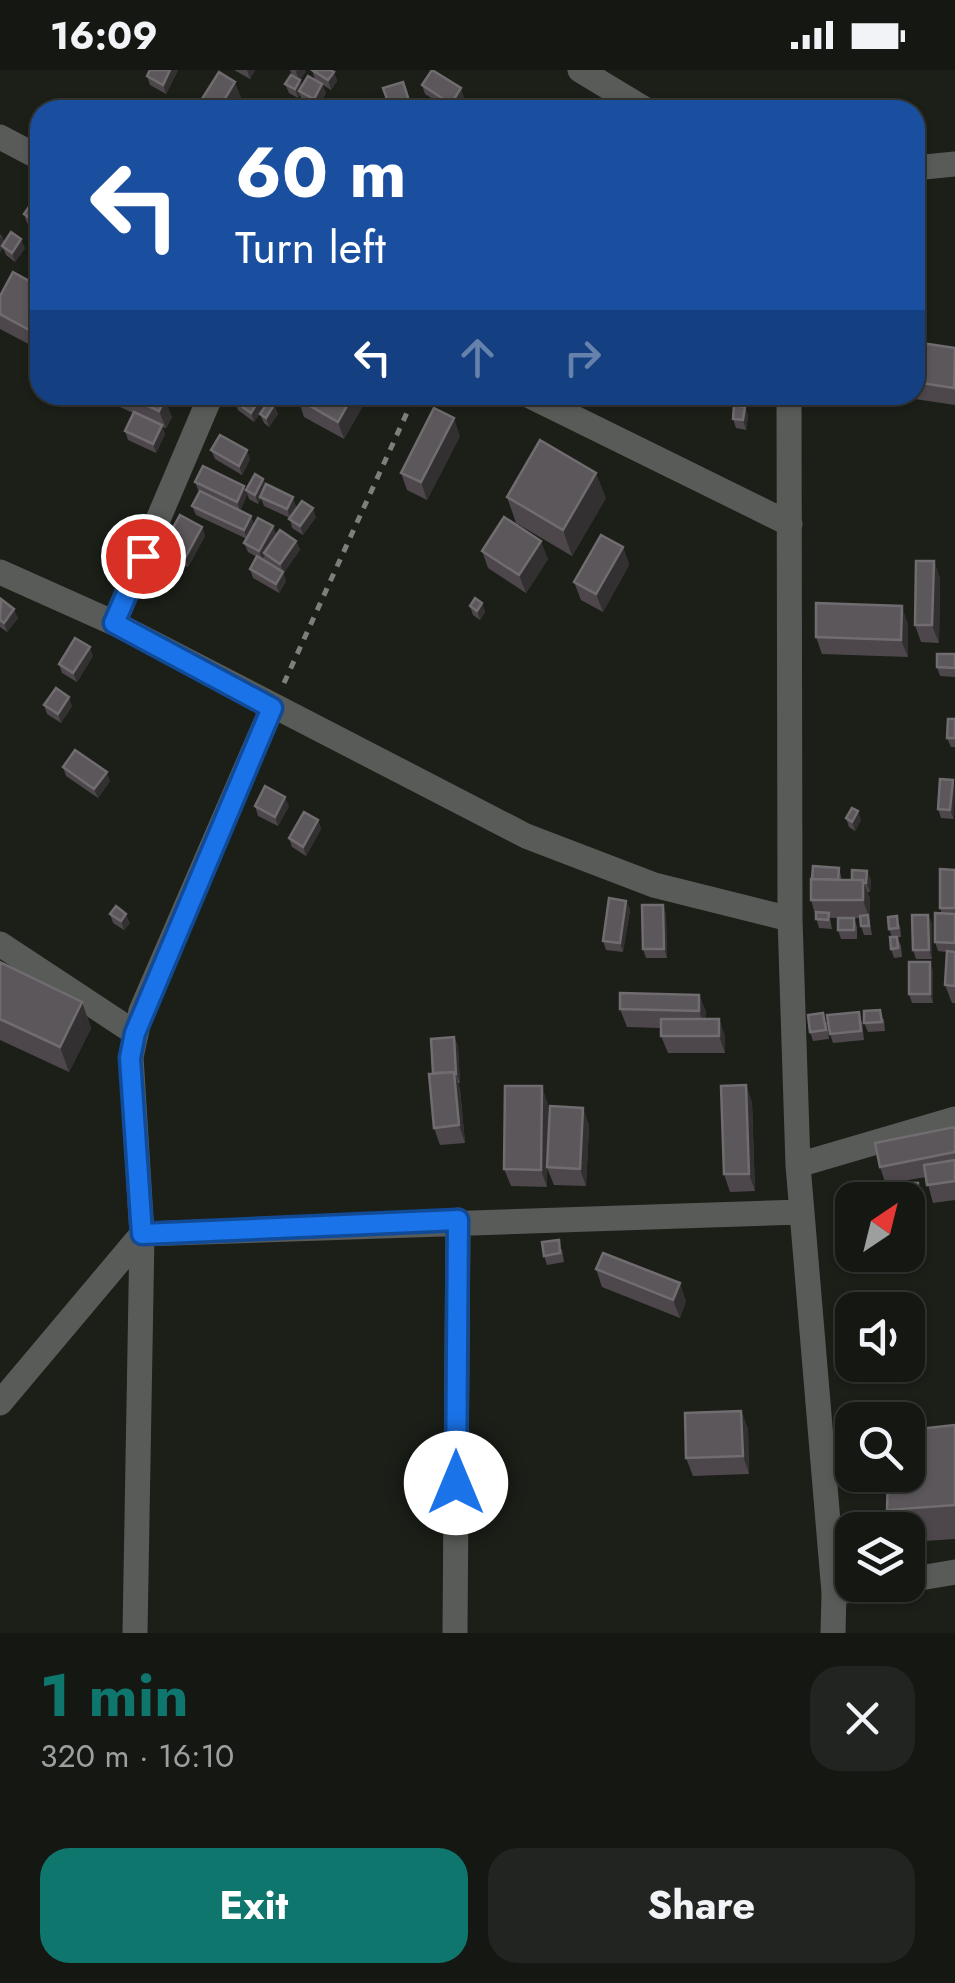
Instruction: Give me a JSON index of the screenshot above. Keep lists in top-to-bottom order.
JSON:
{
  "north": "top right",
  "page": {
    "status": "16:09",
    "turn": ["60 m", "Turn left"],
    "heading": ["1 min", "320 m · 16:10"],
    "buttons": ["Exit", "Share"]
  }
}
